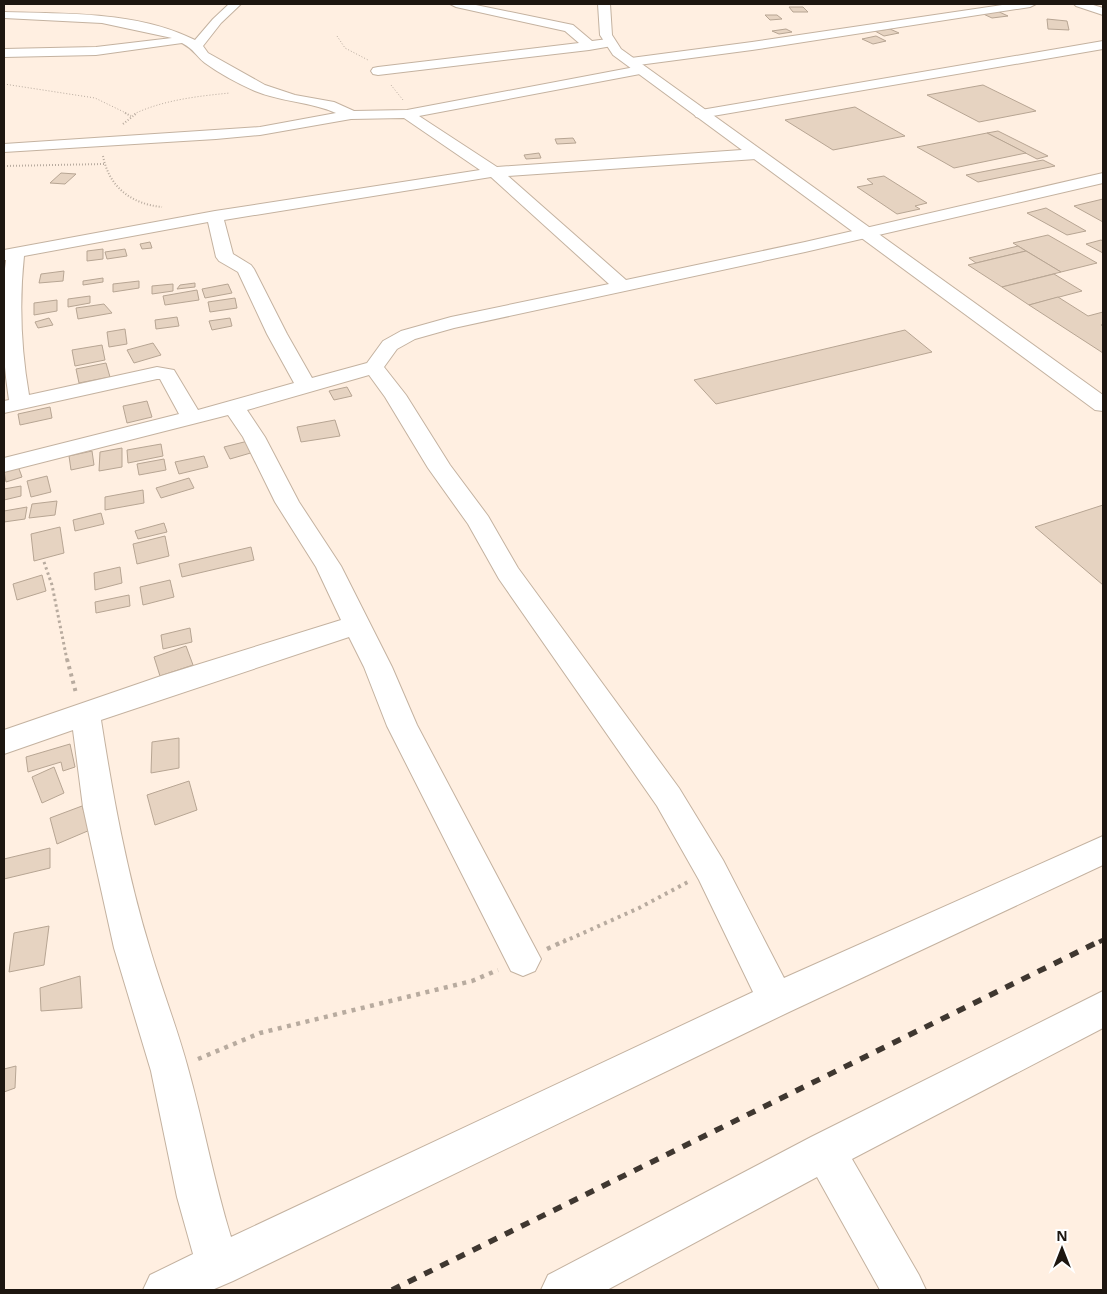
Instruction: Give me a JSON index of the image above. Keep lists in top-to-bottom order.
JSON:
{
  "north": "top"
}
